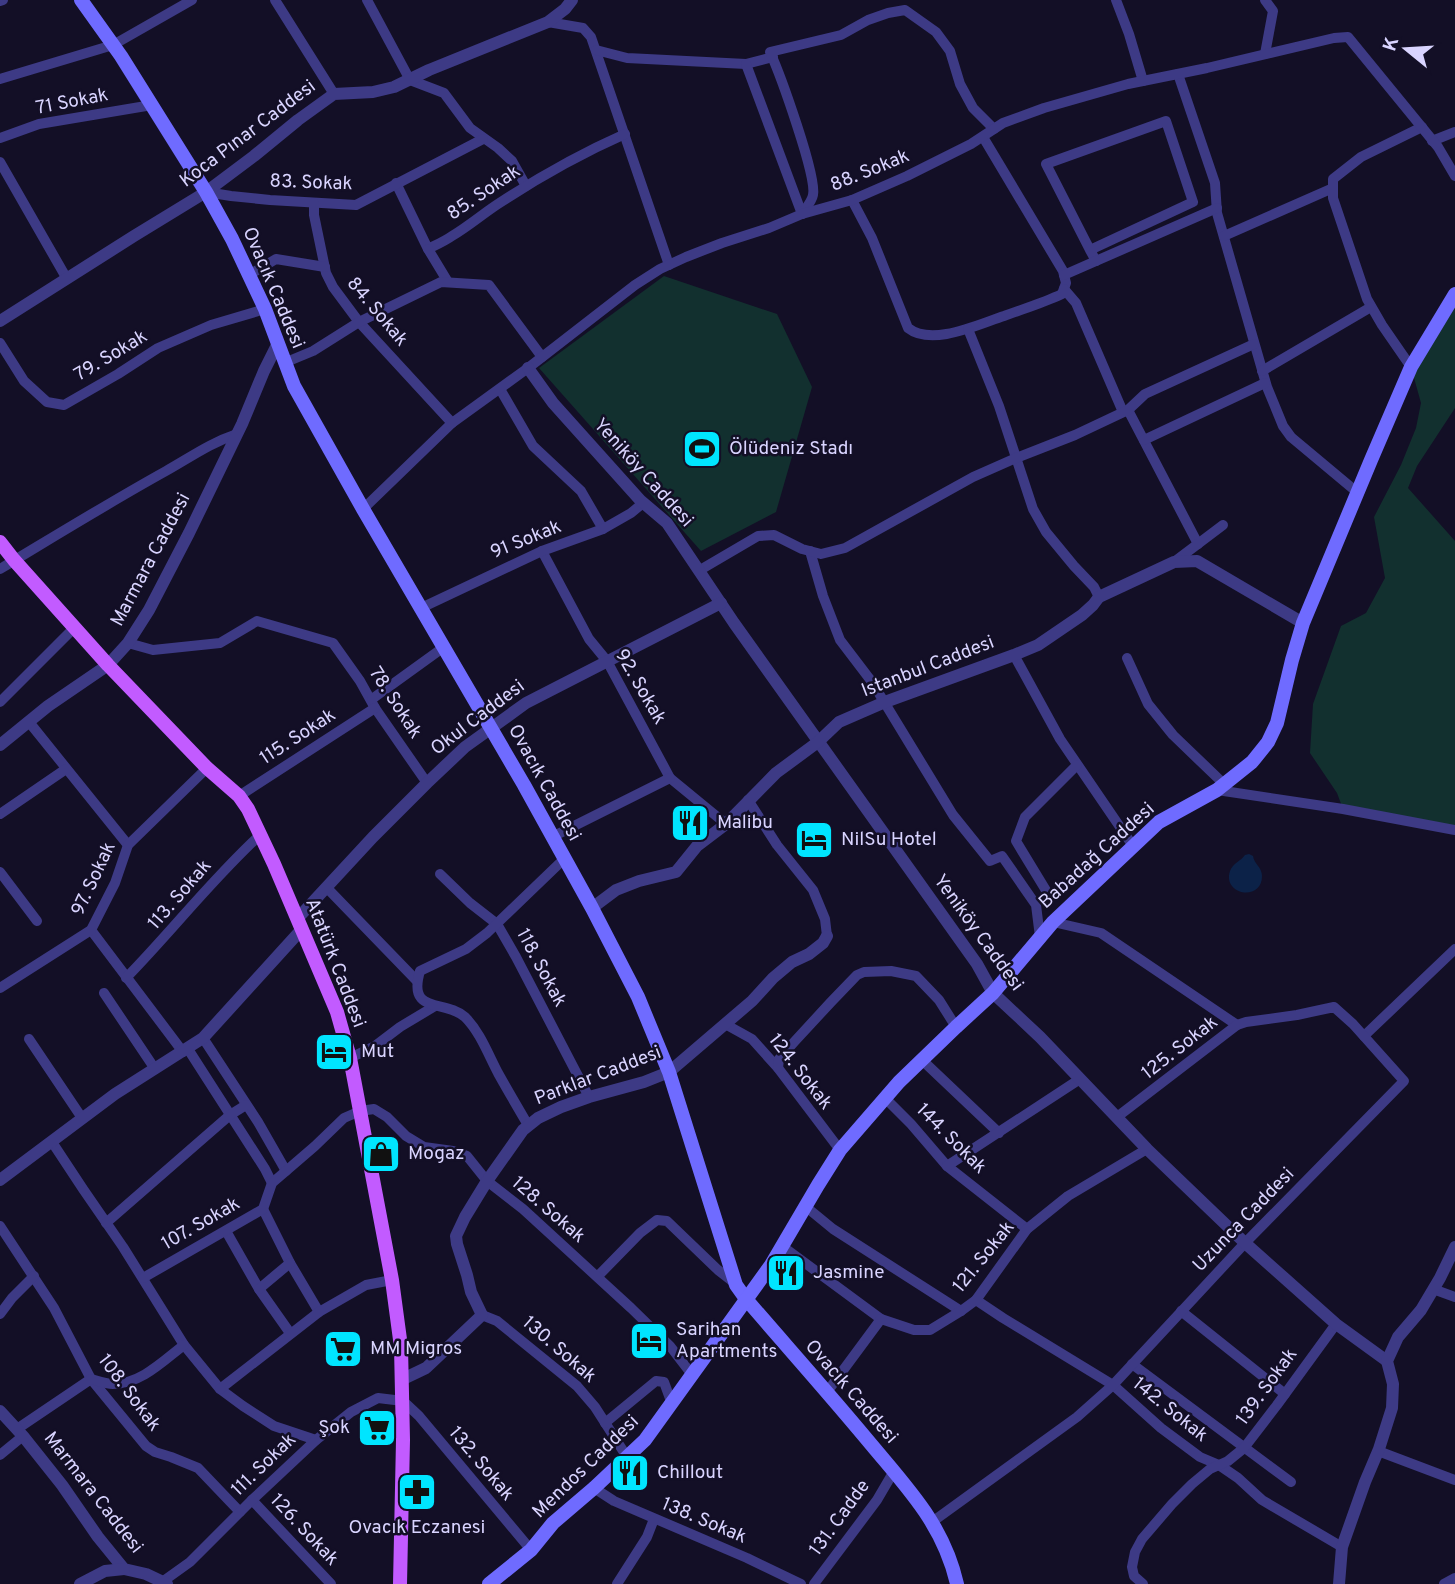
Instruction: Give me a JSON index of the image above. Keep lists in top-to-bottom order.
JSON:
{
  "streets": {
    "main road": [
      "Ovacık Caddesi",
      "Babadağ Caddesi",
      "Atatürk Caddesi",
      "Mendos Caddesi"
    ],
    "street": [
      "71 Sokak",
      "Koca Pınar Caddesi",
      "88. Sokak",
      "83. Sokak",
      "85. Sokak",
      "84. Sokak",
      "79. Sokak",
      "Yeniköy Caddesi",
      "91 Sokak",
      "Marmara Caddesi",
      "Istanbul Caddesi",
      "92. Sokak",
      "78. Sokak",
      "Okul Caddesi",
      "115. Sokak",
      "97. Sokak",
      "113. Sokak",
      "118. Sokak",
      "125. Sokak",
      "124. Sokak",
      "Parklar Caddesi",
      "144. Sokak",
      "128. Sokak",
      "Uzunca Caddesi",
      "107. Sokak",
      "121. Sokak",
      "130. Sokak",
      "139. Sokak",
      "108. Sokak",
      "142. Sokak",
      "132. Sokak",
      "111. Sokak",
      "131. Cadde",
      "138. Sokak",
      "126. Sokak"
    ]
  },
  "crossings": [
    ["71 Sokak", "Ovacık Caddesi"],
    ["Koca Pınar Caddesi", "83. Sokak"],
    ["Koca Pınar Caddesi", "Ovacık Caddesi"],
    ["88. Sokak", "Ovacık Caddesi"],
    ["88. Sokak", "84. Sokak"],
    ["88. Sokak", "Yeniköy Caddesi"],
    ["83. Sokak", "Ovacık Caddesi"],
    ["83. Sokak", "84. Sokak"],
    ["Ovacık Caddesi", "79. Sokak"],
    ["Ovacık Caddesi", "91 Sokak"],
    ["Ovacık Caddesi", "Marmara Caddesi"],
    ["Ovacık Caddesi", "Istanbul Caddesi"],
    ["Ovacık Caddesi", "Okul Caddesi"],
    ["Ovacık Caddesi", "115. Sokak"],
    ["Ovacık Caddesi", "Babadağ Caddesi"],
    ["Ovacık Caddesi", "Parklar Caddesi"],
    ["Ovacık Caddesi", "Uzunca Caddesi"],
    ["Ovacık Caddesi", "Mendos Caddesi"],
    ["Ovacık Caddesi", "131. Cadde"],
    ["Yeniköy Caddesi", "91 Sokak"],
    ["Yeniköy Caddesi", "Istanbul Caddesi"],
    ["Yeniköy Caddesi", "Okul Caddesi"],
    ["Yeniköy Caddesi", "Babadağ Caddesi"],
    ["Yeniköy Caddesi", "125. Sokak"],
    ["Yeniköy Caddesi", "Uzunca Caddesi"],
    ["Yeniköy Caddesi", "121. Sokak"],
    ["Yeniköy Caddesi", "139. Sokak"],
    ["91 Sokak", "92. Sokak"],
    ["Marmara Caddesi", "78. Sokak"],
    ["Marmara Caddesi", "Atatürk Caddesi"],
    ["Marmara Caddesi", "111. Sokak"],
    ["Istanbul Caddesi", "92. Sokak"],
    ["92. Sokak", "Okul Caddesi"],
    ["78. Sokak", "Okul Caddesi"],
    ["78. Sokak", "115. Sokak"],
    ["Okul Caddesi", "Atatürk Caddesi"],
    ["115. Sokak", "Atatürk Caddesi"],
    ["Babadağ Caddesi", "124. Sokak"],
    ["Babadağ Caddesi", "144. Sokak"],
    ["Babadağ Caddesi", "121. Sokak"],
    ["Babadağ Caddesi", "Mendos Caddesi"],
    ["97. Sokak", "Atatürk Caddesi"],
    ["113. Sokak", "Atatürk Caddesi"],
    ["Atatürk Caddesi", "128. Sokak"],
    ["Atatürk Caddesi", "132. Sokak"],
    ["Atatürk Caddesi", "111. Sokak"],
    ["118. Sokak", "Parklar Caddesi"],
    ["125. Sokak", "Uzunca Caddesi"],
    ["124. Sokak", "Parklar Caddesi"],
    ["Parklar Caddesi", "128. Sokak"],
    ["Parklar Caddesi", "130. Sokak"],
    ["144. Sokak", "121. Sokak"],
    ["128. Sokak", "Mendos Caddesi"],
    ["Uzunca Caddesi", "142. Sokak"],
    ["121. Sokak", "142. Sokak"],
    ["130. Sokak", "Mendos Caddesi"],
    ["139. Sokak", "142. Sokak"],
    ["108. Sokak", "111. Sokak"],
    ["132. Sokak", "111. Sokak"],
    ["132. Sokak", "Mendos Caddesi"],
    ["111. Sokak", "126. Sokak"],
    ["Mendos Caddesi", "138. Sokak"]
  ],
  "places": {
    "sports": ["Ölüdeniz Stadı"],
    "restaurant": ["Malibu", "Jasmine", "Chillout"],
    "hotel": ["NilSu Hotel", "Mut", "Sarihan Apartments"],
    "shop": ["Mogaz"],
    "supermarket": ["MM Migros", "Şok"],
    "pharmacy": ["Ovacık Eczanesi"]
  },
  "north": "left"
}
